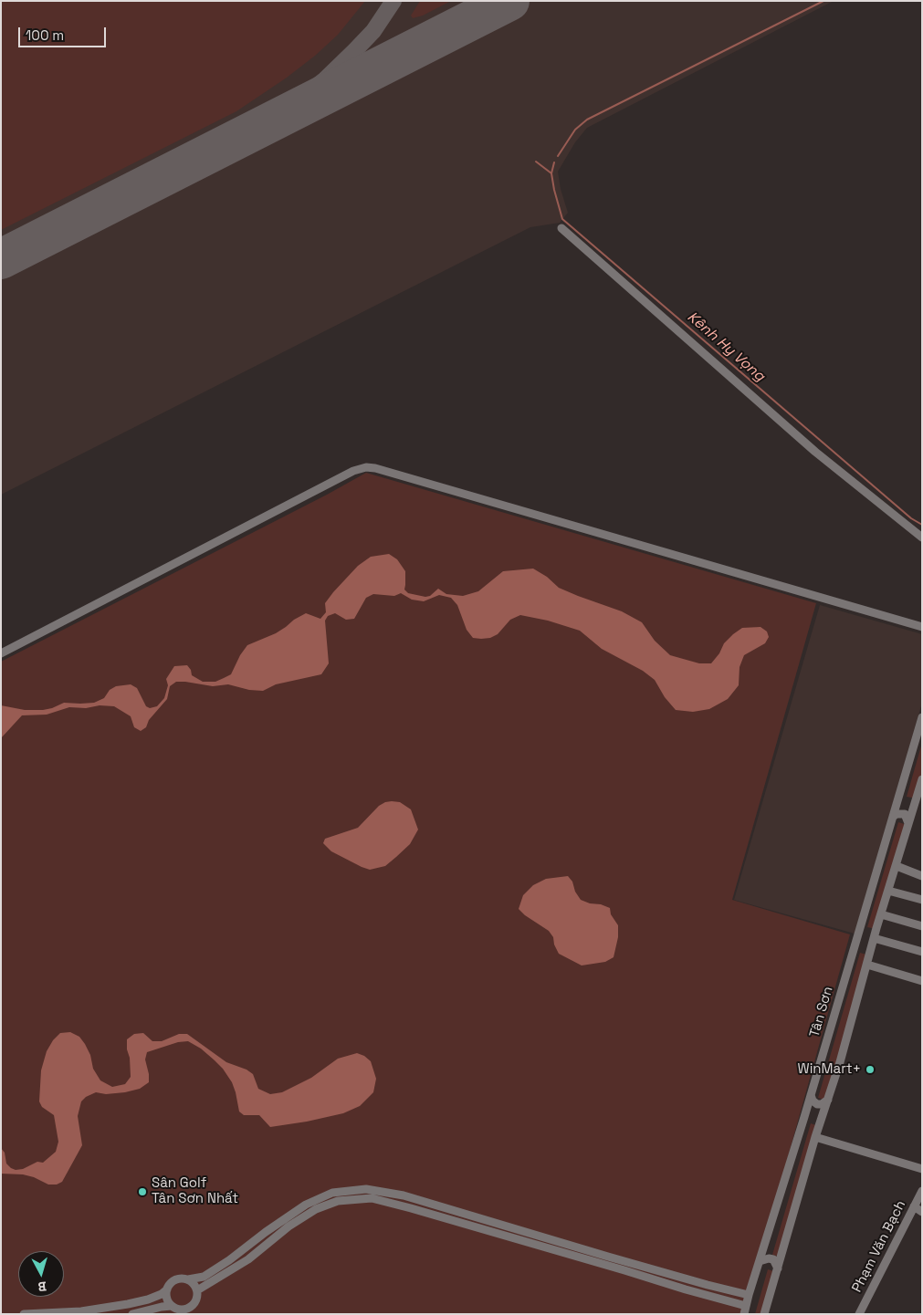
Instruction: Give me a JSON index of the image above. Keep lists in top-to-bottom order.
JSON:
{
  "streets": {
    "street": ["Tân Sơn", "Phạm Văn Bạch"]
  },
  "water": ["Kênh Hy Vọng"],
  "places": ["WinMart+", "Sân Golf Tân Sơn Nhất"],
  "scale_bar": "100 m",
  "north": "bottom"
}
